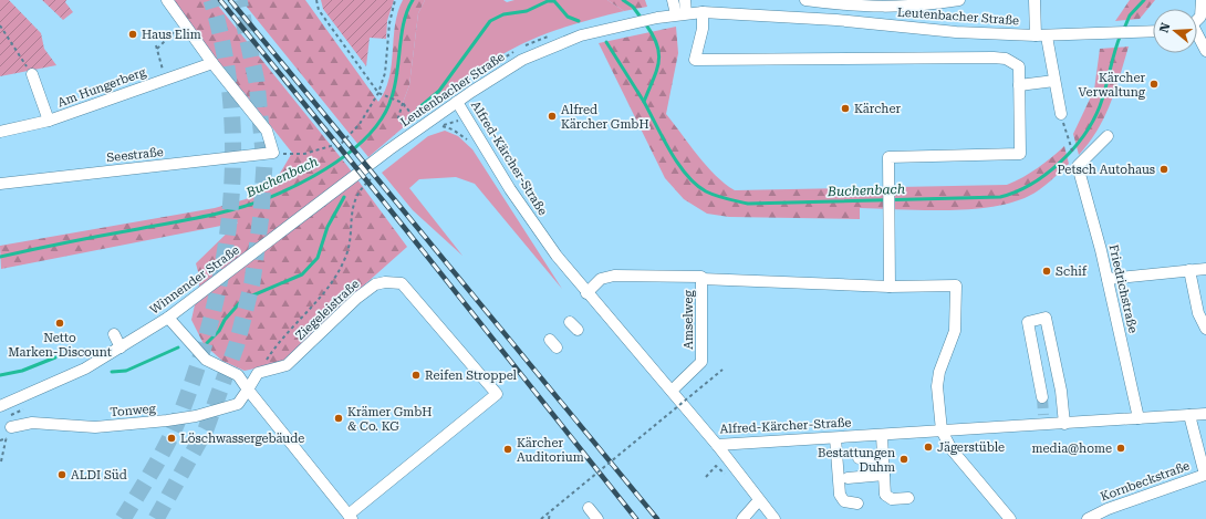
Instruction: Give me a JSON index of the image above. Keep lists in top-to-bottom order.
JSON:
{
  "streets": {
    "street": [
      "Leutenbacher Straße",
      "Am Hungerberg",
      "Seestraße",
      "Alfred-Kärcher-Straße",
      "Winnender Straße",
      "Friedrichstraße",
      "Ziegeleistraße",
      "Amselweg",
      "Tonweg",
      "Kornbeckstraße"
    ]
  },
  "crossings": [
    ["Leutenbacher Straße", "Alfred-Kärcher-Straße"],
    ["Leutenbacher Straße", "Winnender Straße"],
    ["Alfred-Kärcher-Straße", "Friedrichstraße"],
    ["Alfred-Kärcher-Straße", "Amselweg"],
    ["Alfred-Kärcher-Straße", "Kornbeckstraße"]
  ],
  "water": ["Buchenbach"],
  "places": [
    "Haus Elim",
    "Kärcher Verwaltung",
    "Kärcher",
    "Alfred Kärcher GmbH",
    "Petsch Autohaus",
    "Schif",
    "Netto Marken-Discount",
    "Reifen Stroppel",
    "Krämer GmbH & Co. KG",
    "Löschwassergebäude",
    "Jägerstüble",
    "media@home",
    "Kärcher Auditorium",
    "Bestattungen Duhm",
    "ALDI Süd"
  ],
  "north": "left"
}
